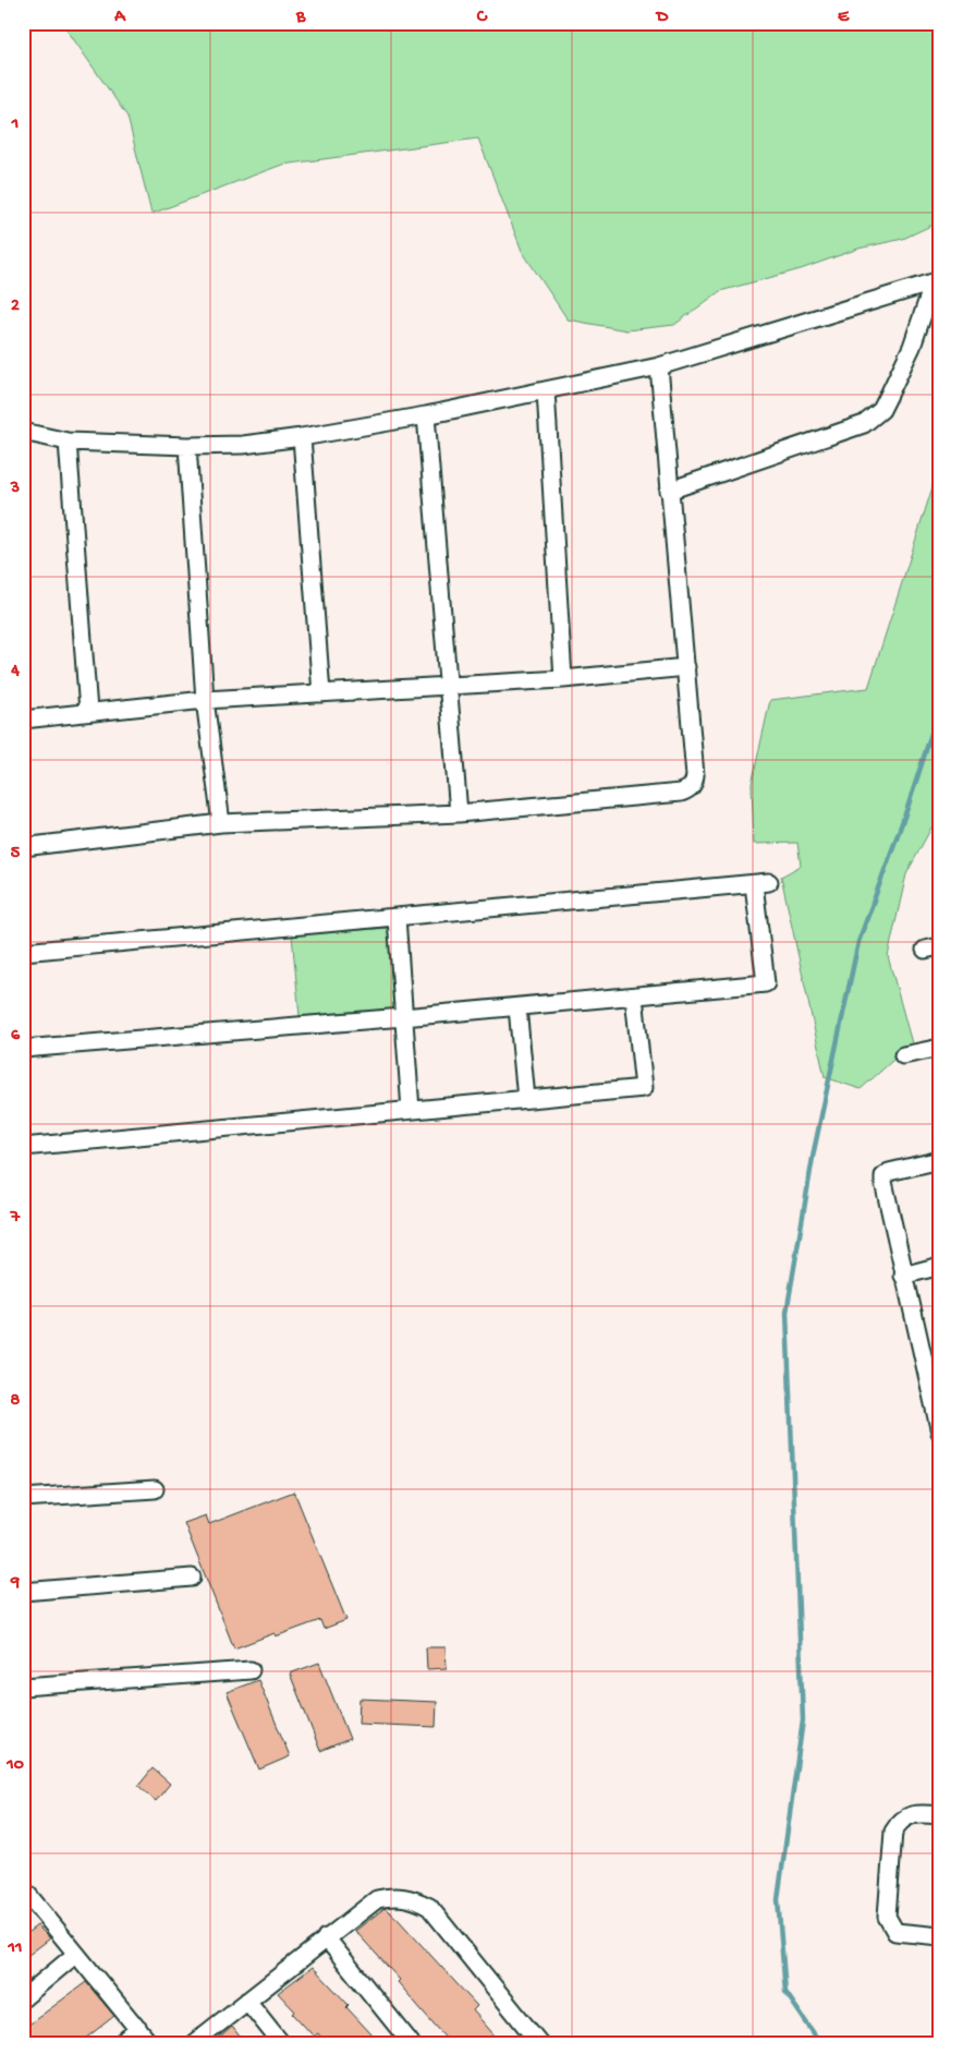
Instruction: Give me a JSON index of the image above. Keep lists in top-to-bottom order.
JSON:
{
  "grid": {
    "columns": [
      "A",
      "B",
      "C",
      "D",
      "E"
    ],
    "rows": [
      "1",
      "2",
      "3",
      "4",
      "5",
      "6",
      "7",
      "8",
      "9",
      "10",
      "11"
    ]
  }
}
